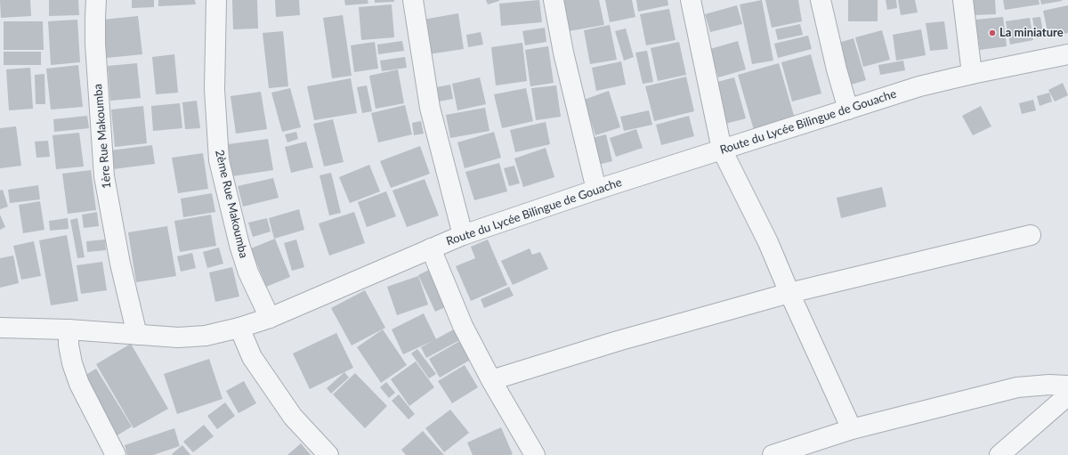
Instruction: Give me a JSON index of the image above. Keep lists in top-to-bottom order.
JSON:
{
  "streets": {
    "street": ["Route du Lycée Bilingue de Gouache", "1ère Rue Makoumba", "2ème Rue Makoumba"]
  },
  "crossings": [
    ["Route du Lycée Bilingue de Gouache", "1ère Rue Makoumba"],
    ["Route du Lycée Bilingue de Gouache", "2ème Rue Makoumba"]
  ],
  "places": ["La miniature"]
}
